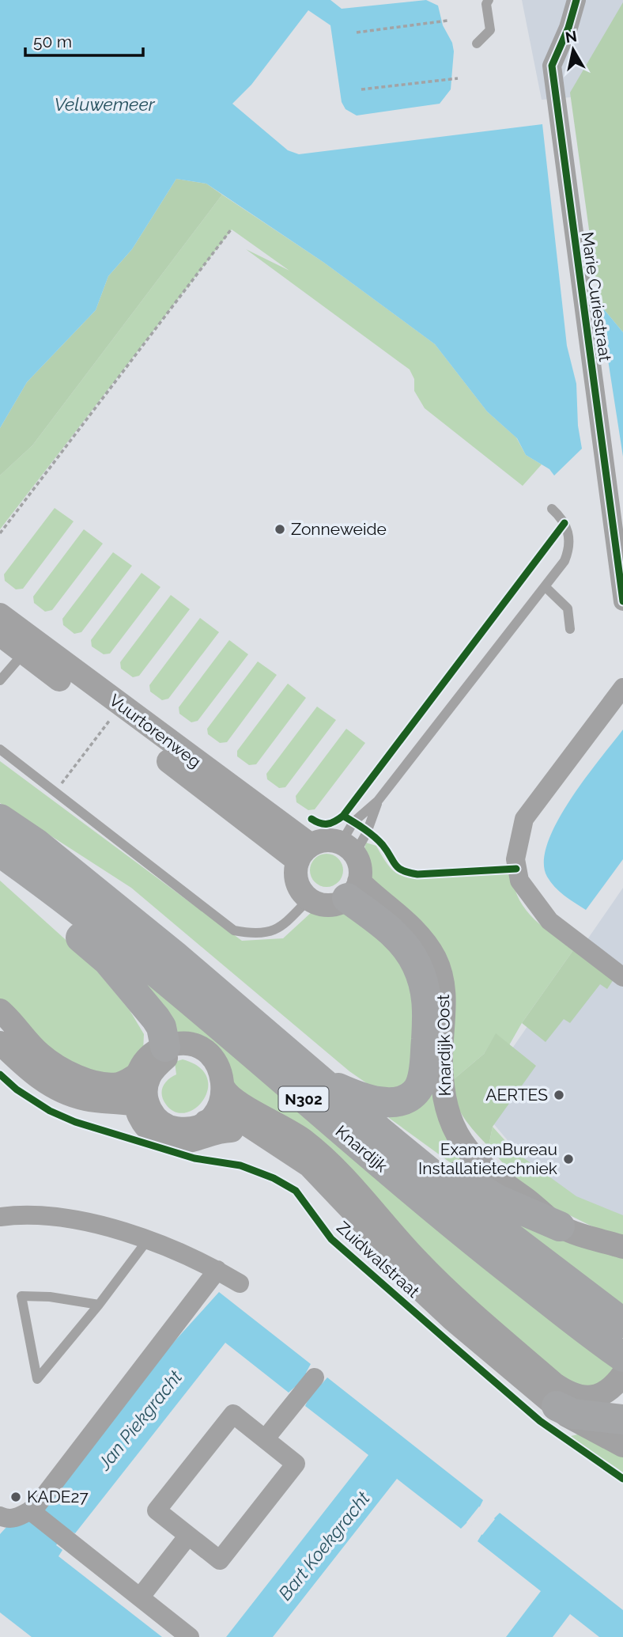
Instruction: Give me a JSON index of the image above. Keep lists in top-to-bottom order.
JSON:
{
  "streets": {
    "main road": ["N302", "Knardijk"],
    "street": [
      "Marie Curiestraat",
      "Vuurtorenweg",
      "Knardijk Oost",
      "Zuidwalstraat"
    ]
  },
  "crossings": [
    ["Vuurtorenweg", "Knardijk Oost"],
    ["Knardijk Oost", "N302"],
    ["N302", "Knardijk"]
  ],
  "water": ["Veluwemeer", "Jan Piekgracht", "Bart Koekgracht"],
  "places": [
    "Zonneweide",
    "AERTES",
    "ExamenBureau Installatietechniek",
    "KADE27"
  ],
  "scale_bar": "50 m",
  "north": "top"
}
